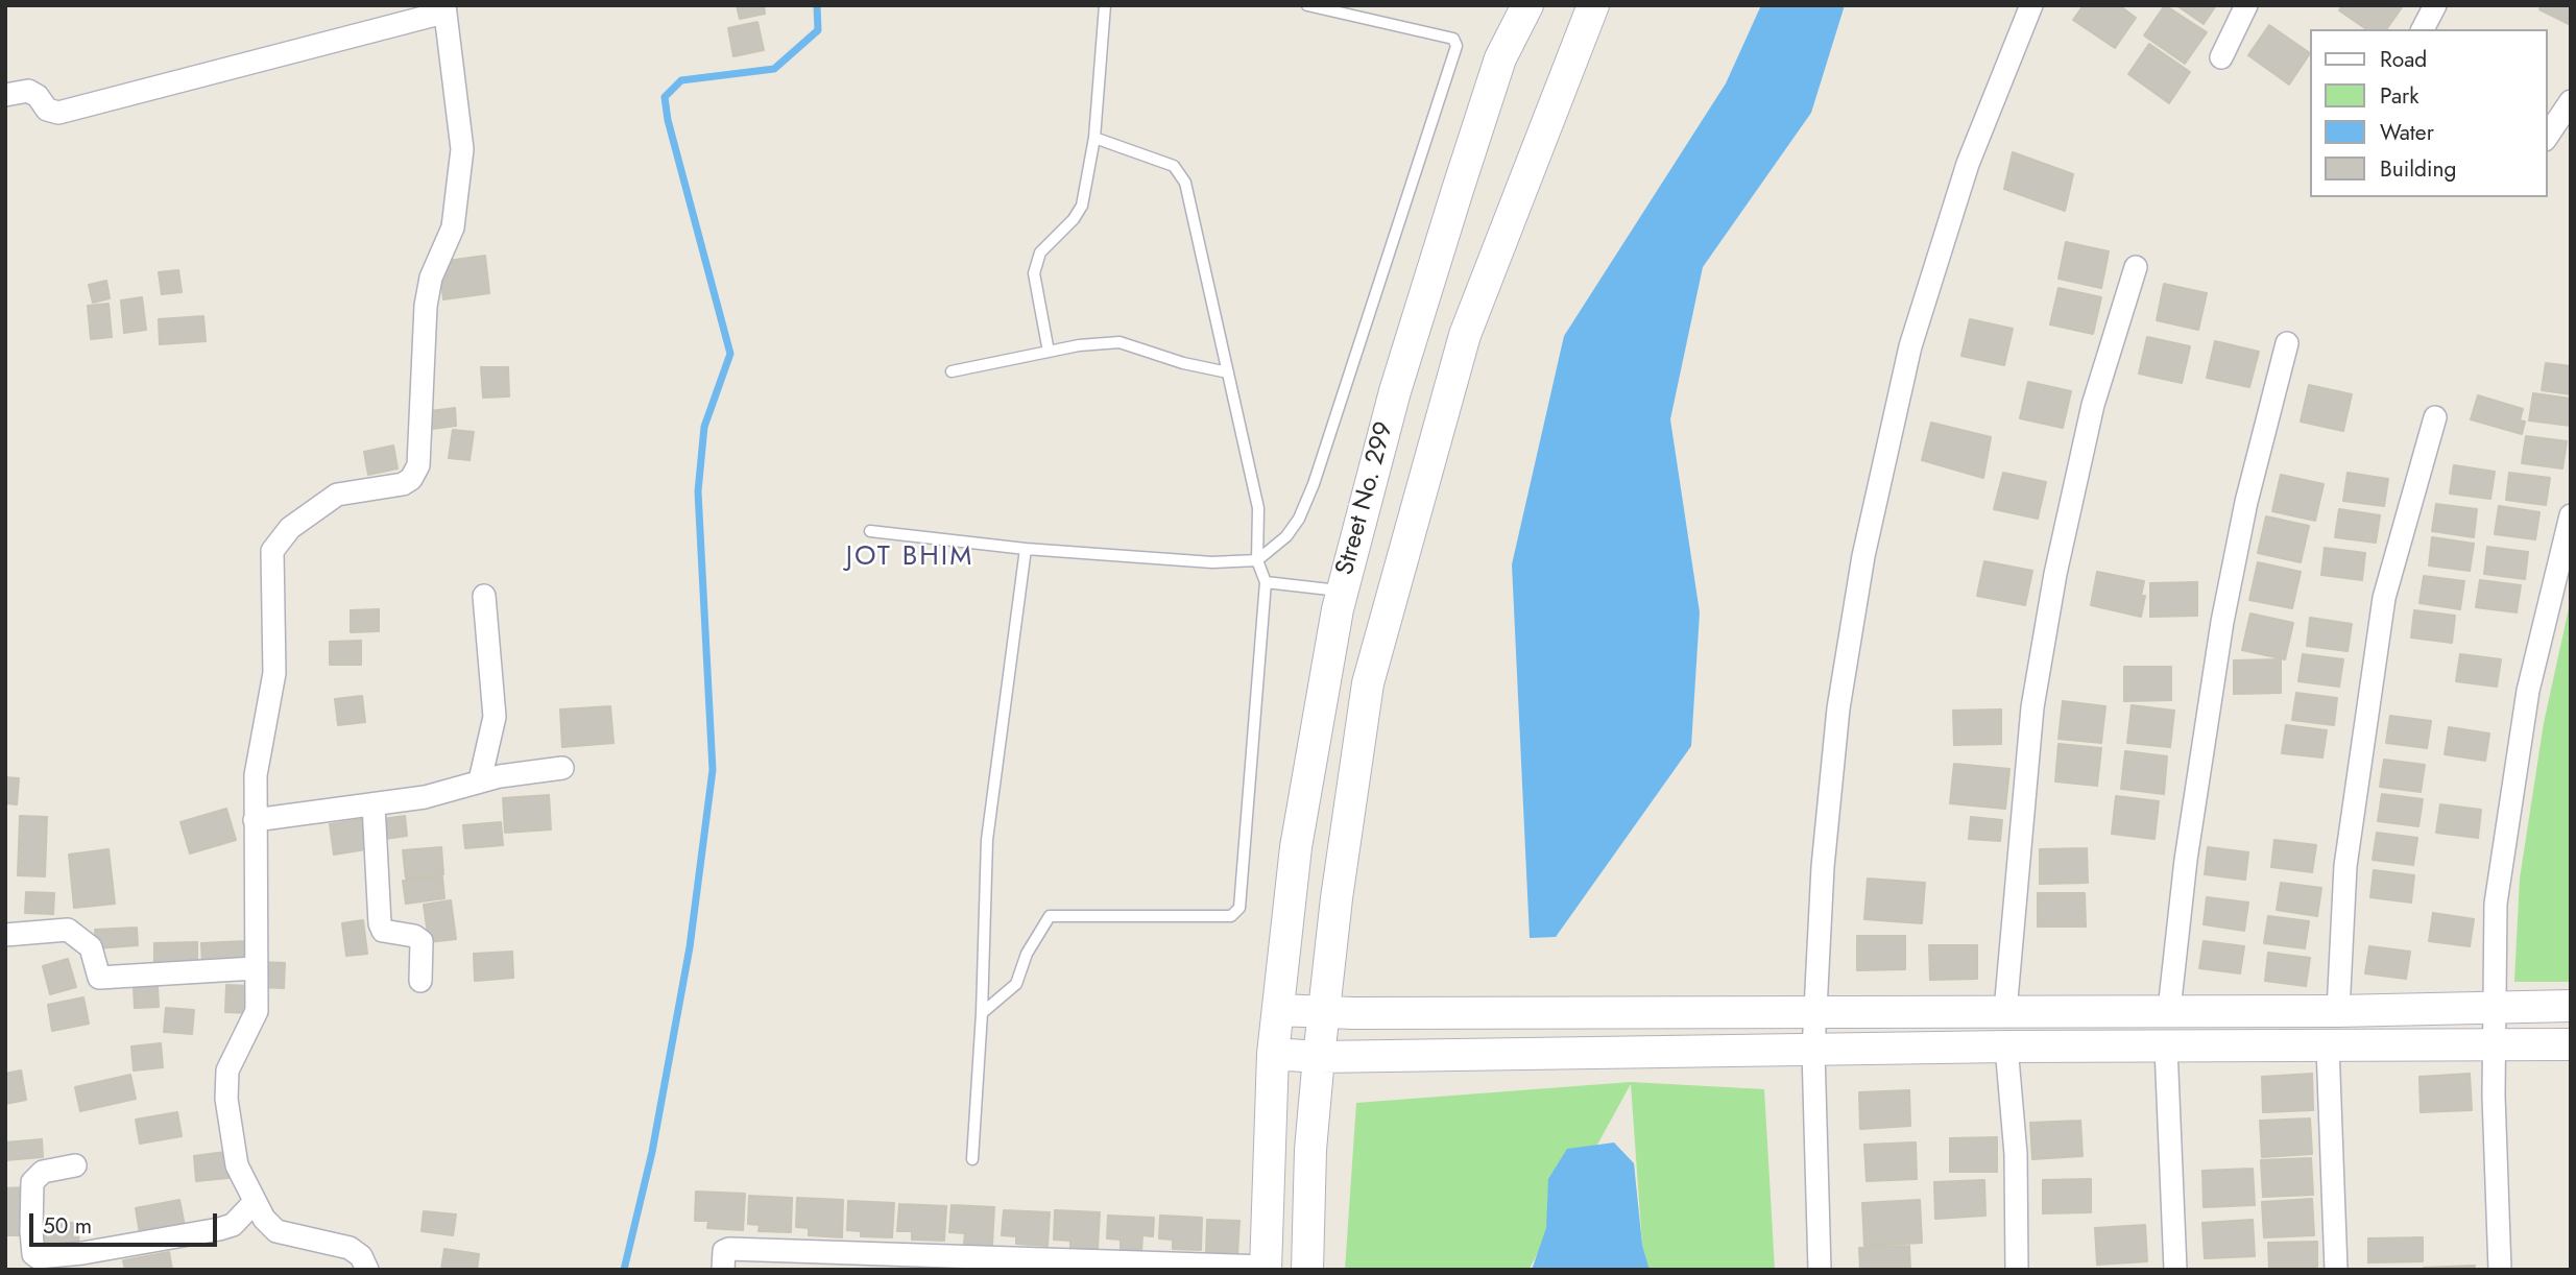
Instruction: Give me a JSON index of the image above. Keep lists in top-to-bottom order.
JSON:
{
  "streets": {
    "street": ["Street No. 299"]
  },
  "districts": ["JOT BHIM"],
  "legend": [
    "Road",
    "Park",
    "Water",
    "Building"
  ],
  "scale_bar": "50 m"
}
